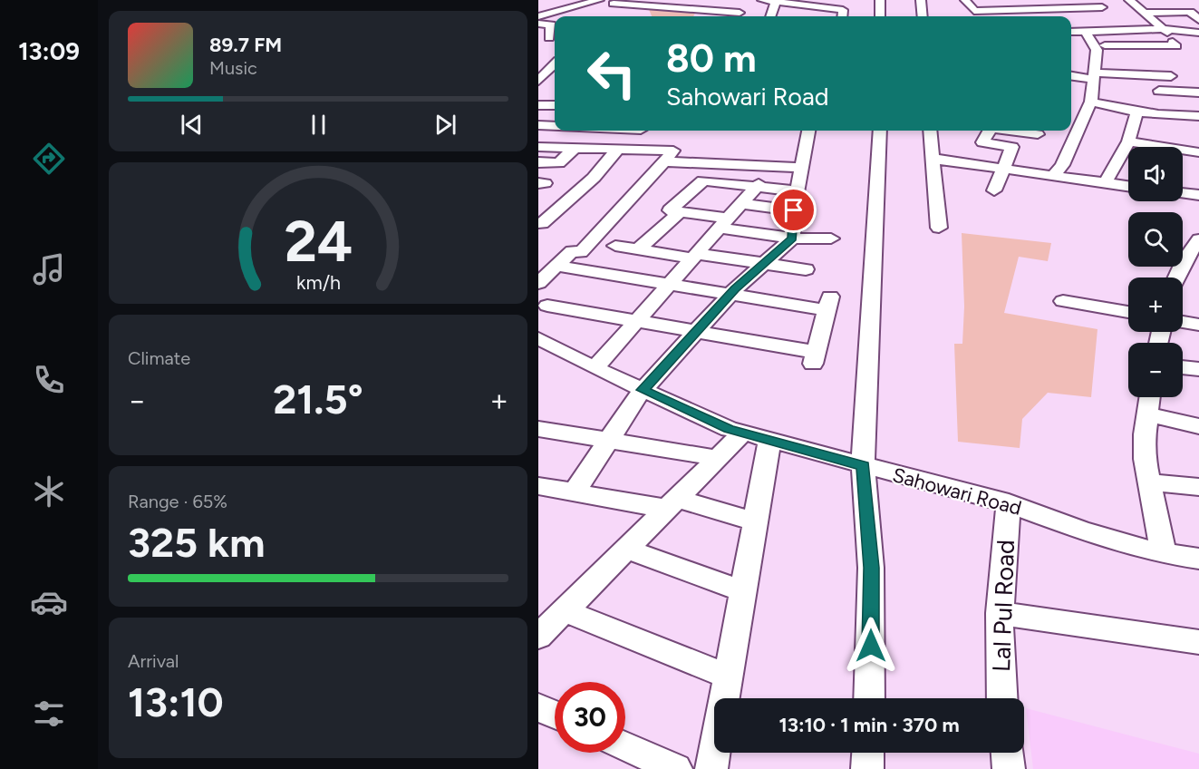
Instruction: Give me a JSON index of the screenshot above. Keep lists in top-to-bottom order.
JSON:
{
  "streets": {
    "street": ["Sahowari Road", "Lal Pul Road"]
  },
  "crossings": [
    ["Sahowari Road", "Lal Pul Road"]
  ],
  "page": {
    "tabs": "13:09",
    "turn": ["80 m", "Sahowari Road"],
    "song": ["89.7 FM", "Music"],
    "map_buttons": ["+", "−"],
    "tile": [
      "Climate",
      ["Range · 65%", "325 km"],
      ["Arrival", "13:10"]
    ],
    "heat": ["−", "21.5°", "+"],
    "limit": "30",
    "trip": "13:10 · 1 min · 370 m",
    "gauge": ["24", "km/h"]
  }
}
